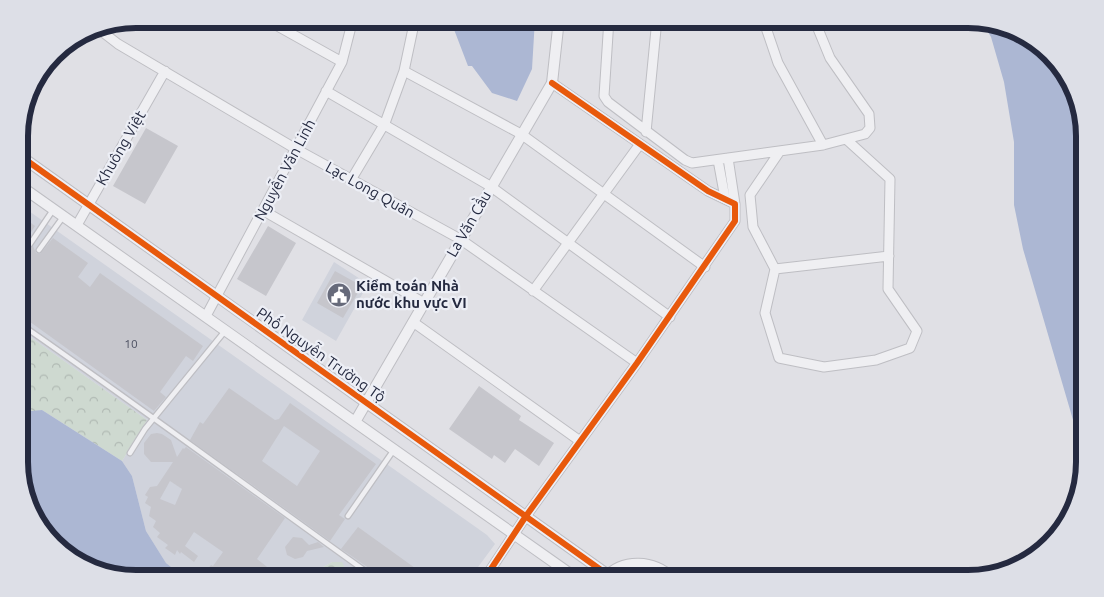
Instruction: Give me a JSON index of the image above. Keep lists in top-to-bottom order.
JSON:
{
  "streets": {
    "street": [
      "Khuông Việt",
      "Nguyễn Văn Linh",
      "Lạc Long Quân",
      "La Văn Cầu",
      "Phố Nguyễn Trường Tộ"
    ]
  },
  "crossings": [
    ["Khuông Việt", "Lạc Long Quân"],
    ["Khuông Việt", "Phố Nguyễn Trường Tộ"],
    ["Nguyễn Văn Linh", "Lạc Long Quân"],
    ["Nguyễn Văn Linh", "Phố Nguyễn Trường Tộ"],
    ["Lạc Long Quân", "La Văn Cầu"],
    ["La Văn Cầu", "Phố Nguyễn Trường Tộ"]
  ],
  "places": {
    "public building": ["Kiểm toán Nhà nước khu vực VI"]
  },
  "house_numbers": ["10"]
}
